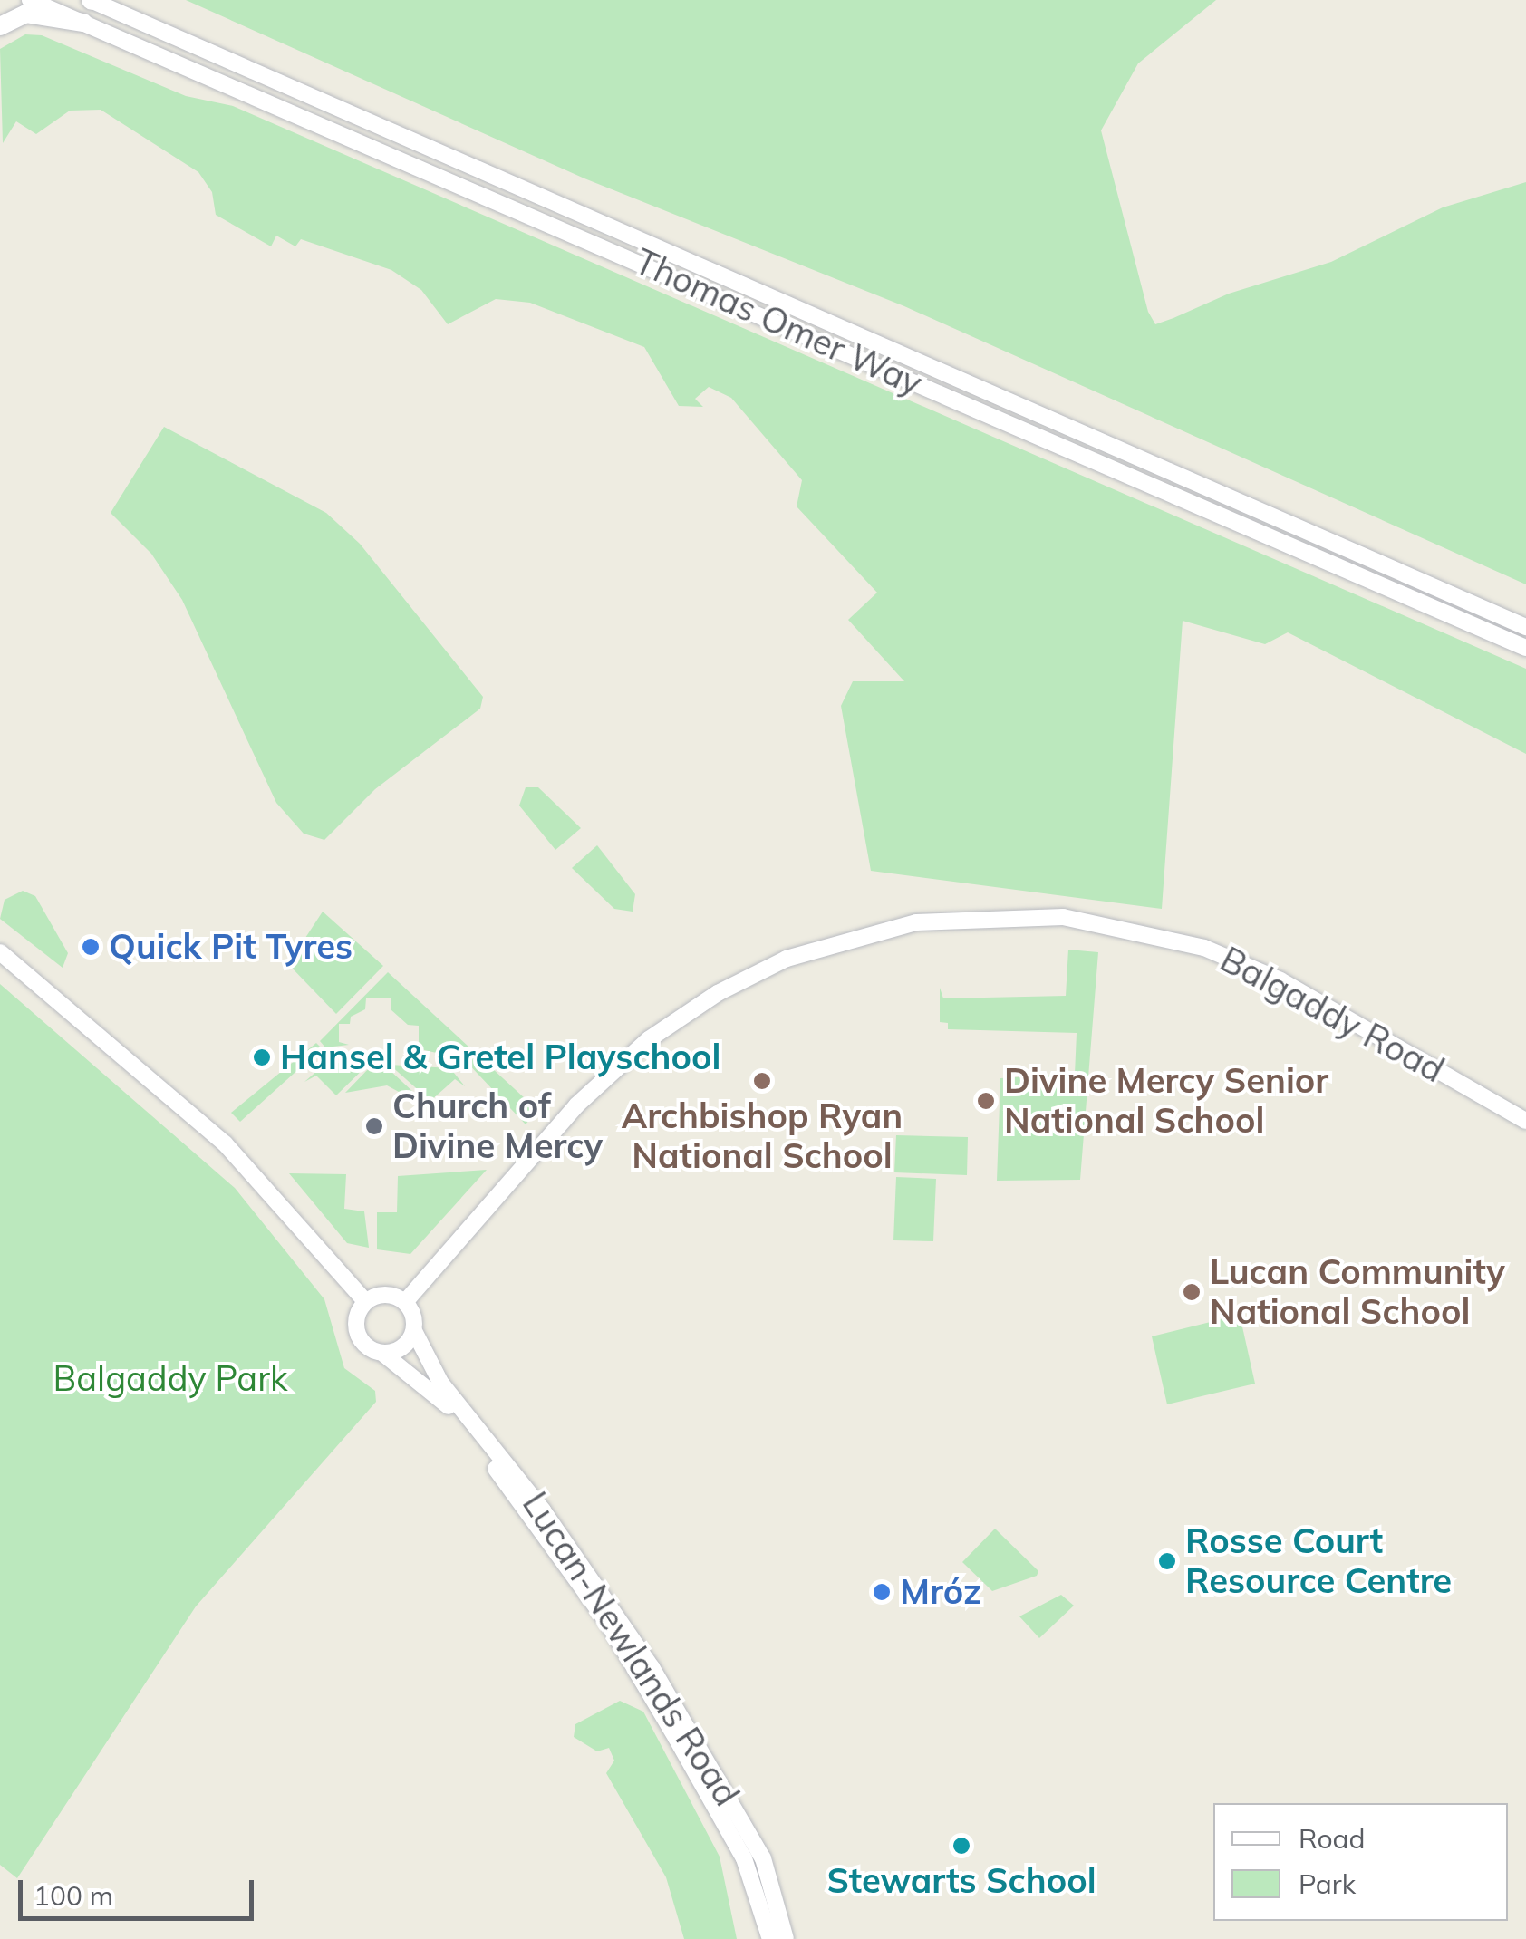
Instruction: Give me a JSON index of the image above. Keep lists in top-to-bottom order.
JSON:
{
  "streets": {
    "street": ["Thomas Omer Way", "Balgaddy Road", "Lucan-Newlands Road"]
  },
  "crossings": [
    ["Balgaddy Road", "Lucan-Newlands Road"]
  ],
  "parks": ["Balgaddy Park"],
  "places": [
    "Quick Pit Tyres",
    "Hansel & Gretel Playschool",
    "Archbishop Ryan National School",
    "Divine Mercy Senior National School",
    "Church of Divine Mercy",
    "Lucan Community National School",
    "Rosse Court Resource Centre",
    "Mróz",
    "Stewarts School"
  ],
  "legend": ["Road", "Park"],
  "scale_bar": "100 m"
}
